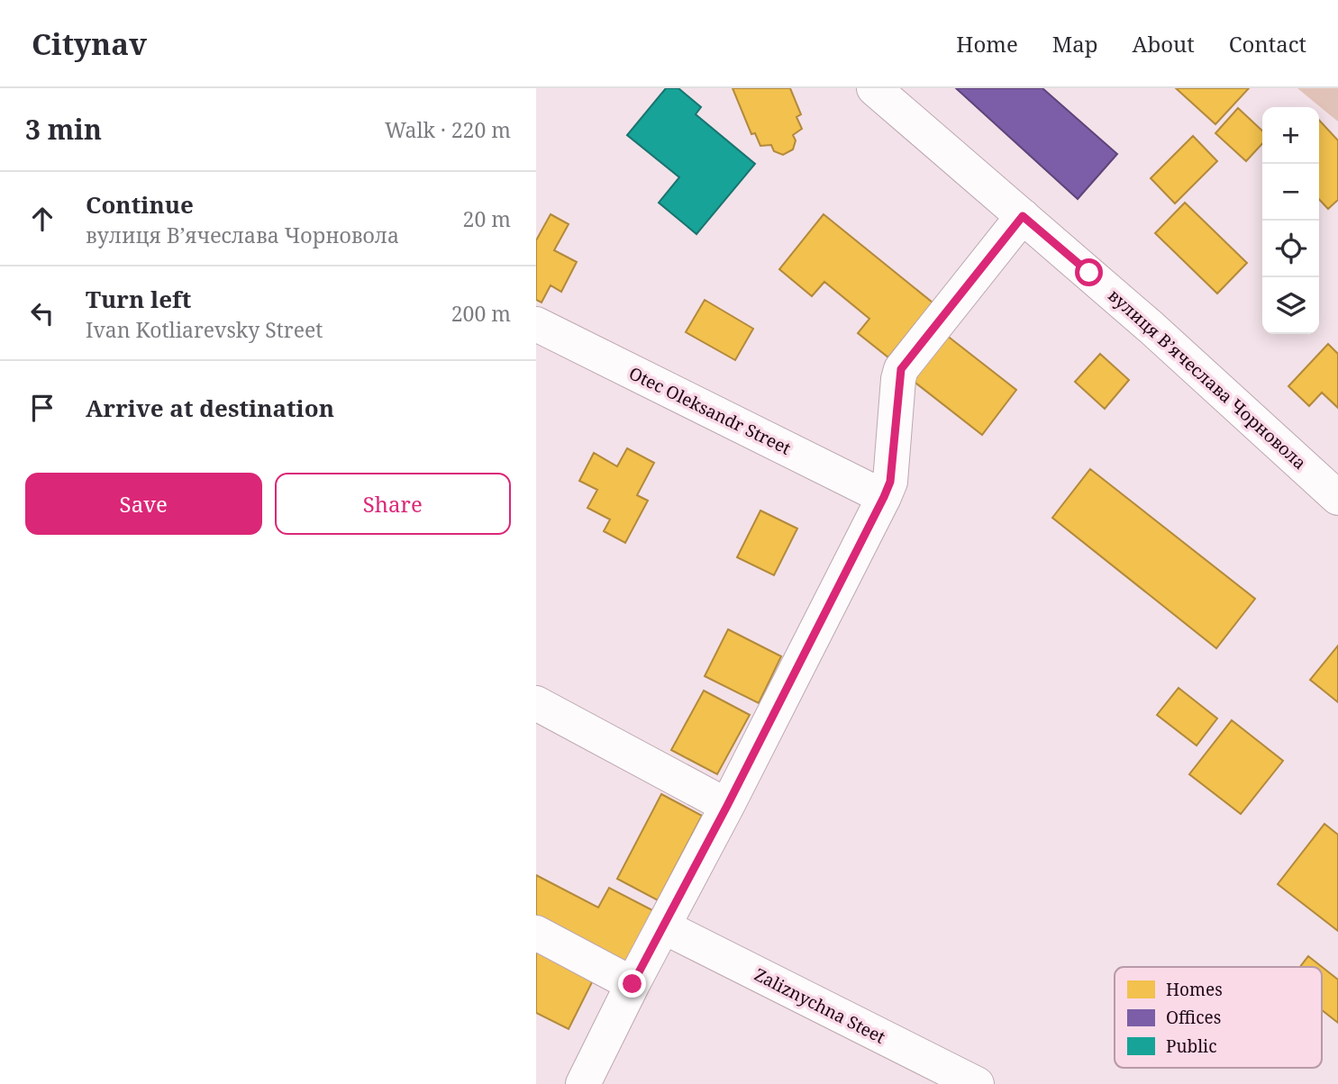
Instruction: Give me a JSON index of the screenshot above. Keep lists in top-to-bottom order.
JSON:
{
  "streets": {
    "street": ["вулиця Вʼячеслава Чорновола", "Otec Oleksandr Street", "Zaliznychna Steet"]
  },
  "legend": ["Homes", "Offices", "Public"],
  "page": {
    "header": "Citynav",
    "nav": [
      "Home",
      "Map",
      "About",
      "Contact"
    ],
    "heading": ["3 min", "Walk · 220 m"],
    "map_buttons": ["+", "−"],
    "list": [
      ["Continue", "вулиця Вʼячеслава Чорновола", "20 m"],
      ["Turn left", "Ivan Kotliarevsky Street", "200 m"],
      "Arrive at destination"
    ],
    "buttons": ["Save", "Share"]
  }
}
